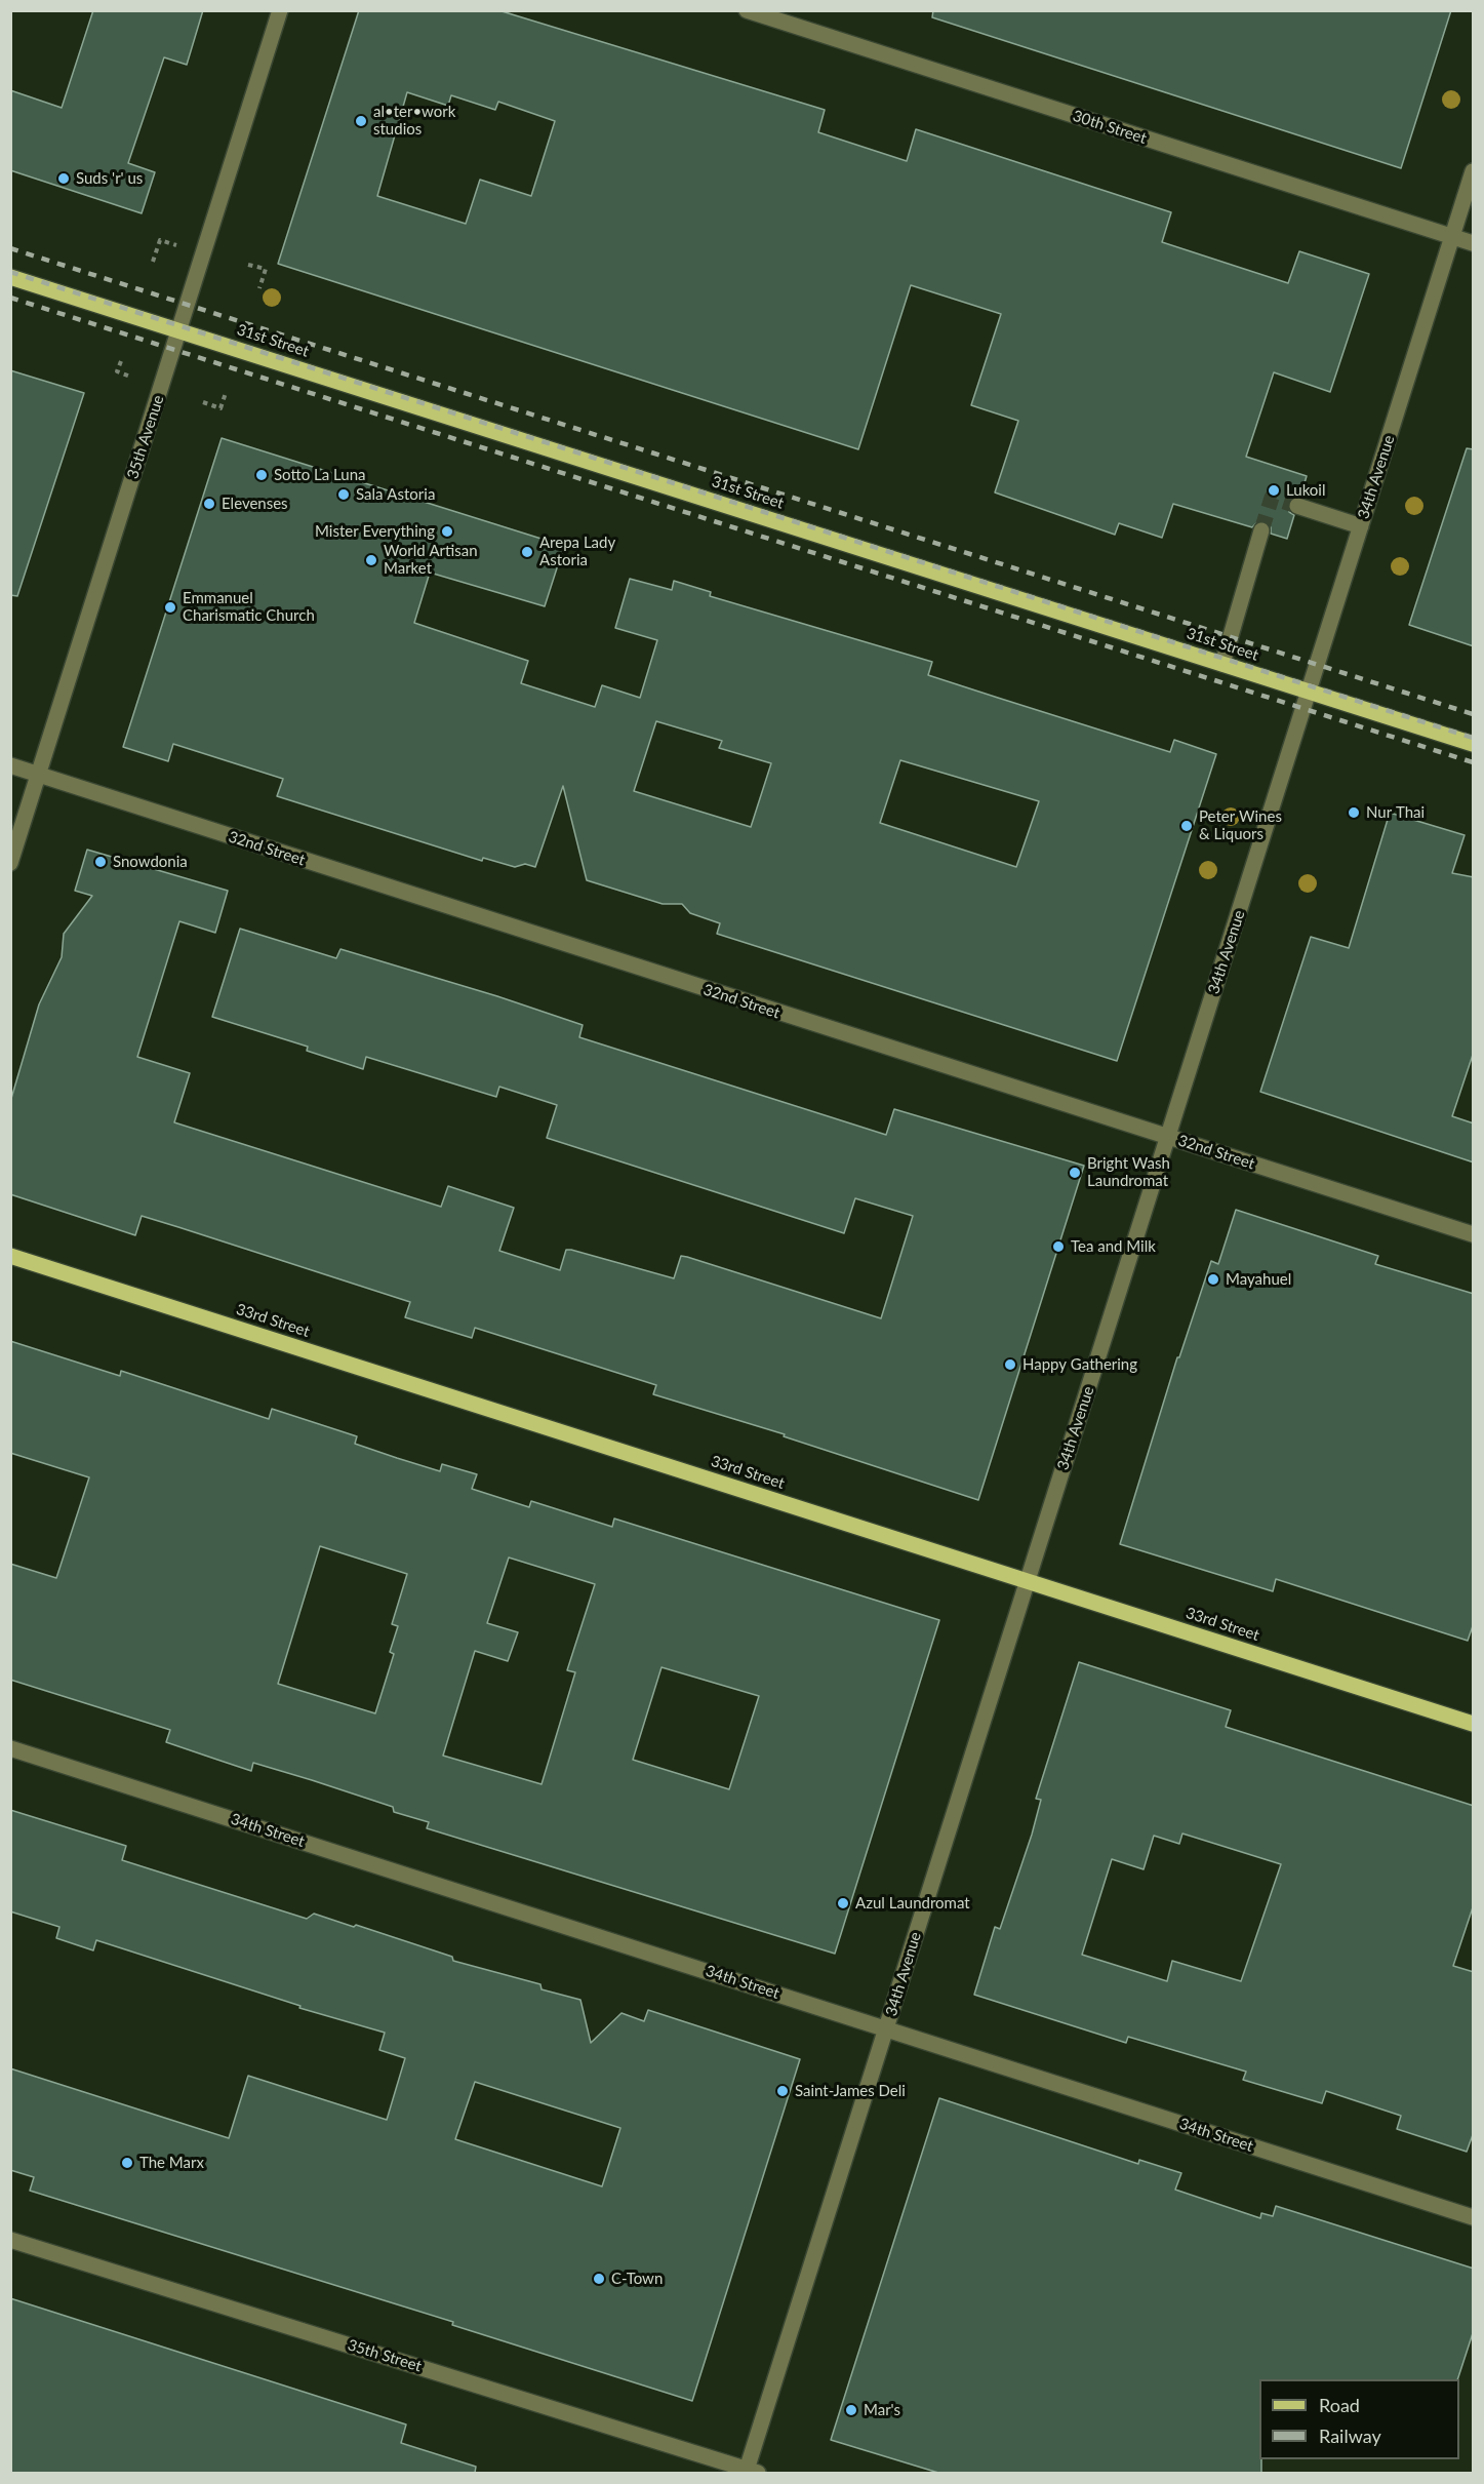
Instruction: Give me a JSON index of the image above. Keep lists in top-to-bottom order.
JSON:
{
  "streets": {
    "main road": ["31st Street", "33rd Street"],
    "street": [
      "30th Street",
      "35th Avenue",
      "34th Avenue",
      "32nd Street",
      "34th Street",
      "35th Street"
    ]
  },
  "crossings": [
    ["30th Street", "34th Avenue"],
    ["31st Street", "35th Avenue"],
    ["31st Street", "34th Avenue"],
    ["35th Avenue", "32nd Street"],
    ["34th Avenue", "32nd Street"],
    ["34th Avenue", "33rd Street"],
    ["34th Avenue", "34th Street"],
    ["34th Avenue", "35th Street"]
  ],
  "places": [
    "al•ter•work studios",
    "Suds 'r' us",
    "Sotto La Luna",
    "Lukoil",
    "Sala Astoria",
    "Elevenses",
    "Mister Everything",
    "Arepa Lady Astoria",
    "World Artisan Market",
    "Emmanuel Charismatic Church",
    "Nur Thai",
    "Peter Wines & Liquors",
    "Snowdonia",
    "Bright Wash Laundromat",
    "Tea and Milk",
    "Mayahuel",
    "Happy Gathering",
    "Azul Laundromat",
    "Saint-James Deli",
    "The Marx",
    "C-Town",
    "Mar's"
  ],
  "legend": ["Road", "Railway"]
}
